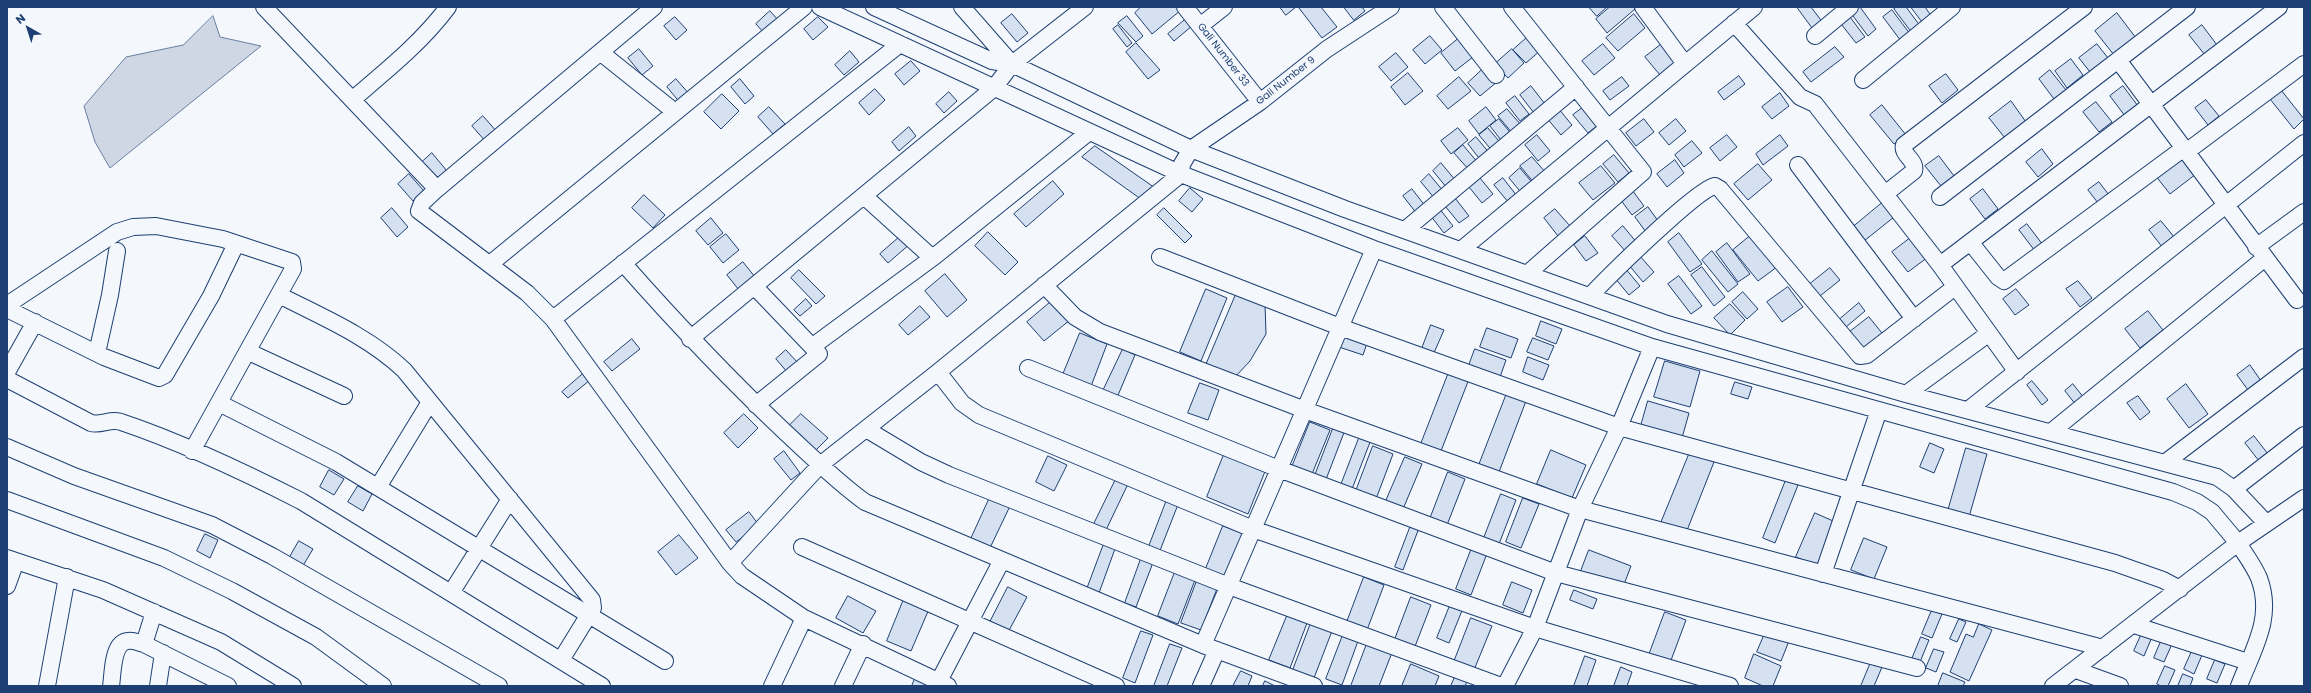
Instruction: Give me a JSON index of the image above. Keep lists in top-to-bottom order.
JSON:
{
  "streets": {
    "street": ["Gali Number 33", "Gali Number 9"]
  },
  "crossings": [
    ["Gali Number 33", "Gali Number 9"]
  ],
  "north": "top left"
}
